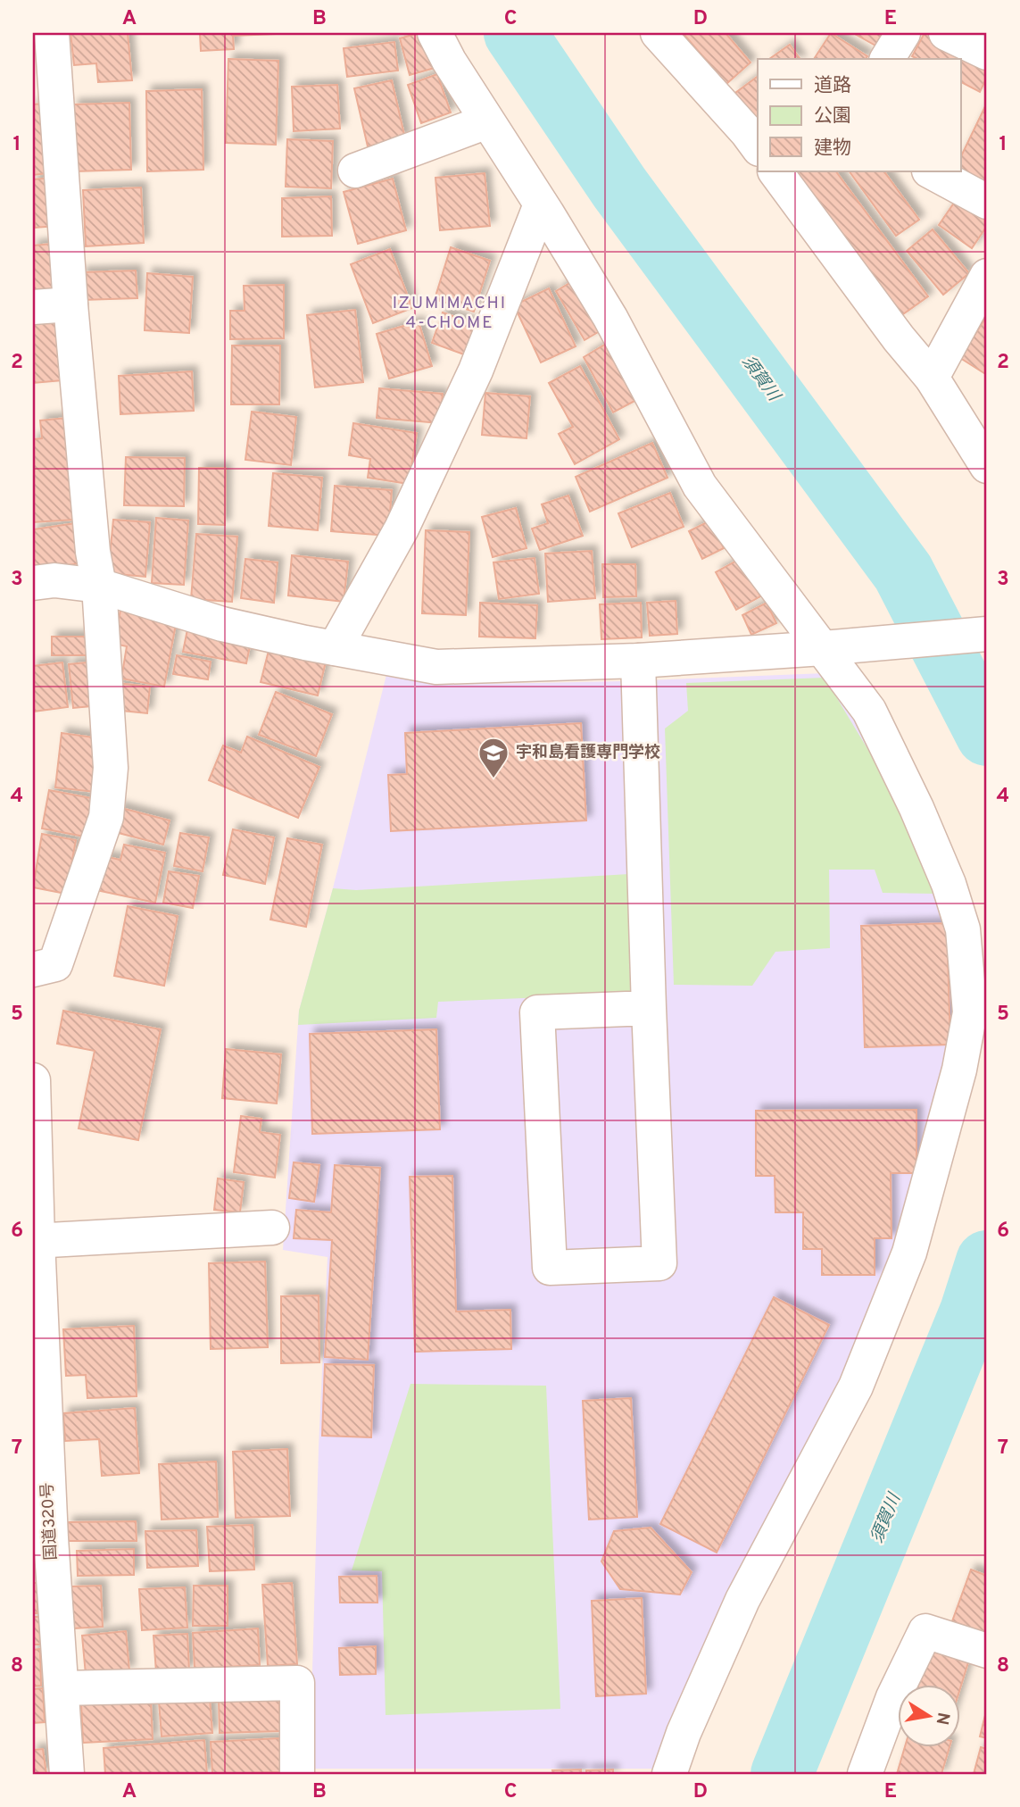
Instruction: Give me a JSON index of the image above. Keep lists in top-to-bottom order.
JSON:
{
  "streets": {
    "street": ["国道320号"]
  },
  "districts": ["IZUMIMACHI 4-CHOME"],
  "water": ["須賀川"],
  "places": {
    "school or university": ["宇和島看護専門学校"]
  },
  "legend": ["道路", "公園", "建物"],
  "north": "right",
  "grid": {
    "columns": [
      "A",
      "B",
      "C",
      "D",
      "E"
    ],
    "rows": [
      "1",
      "2",
      "3",
      "4",
      "5",
      "6",
      "7",
      "8"
    ]
  }
}
